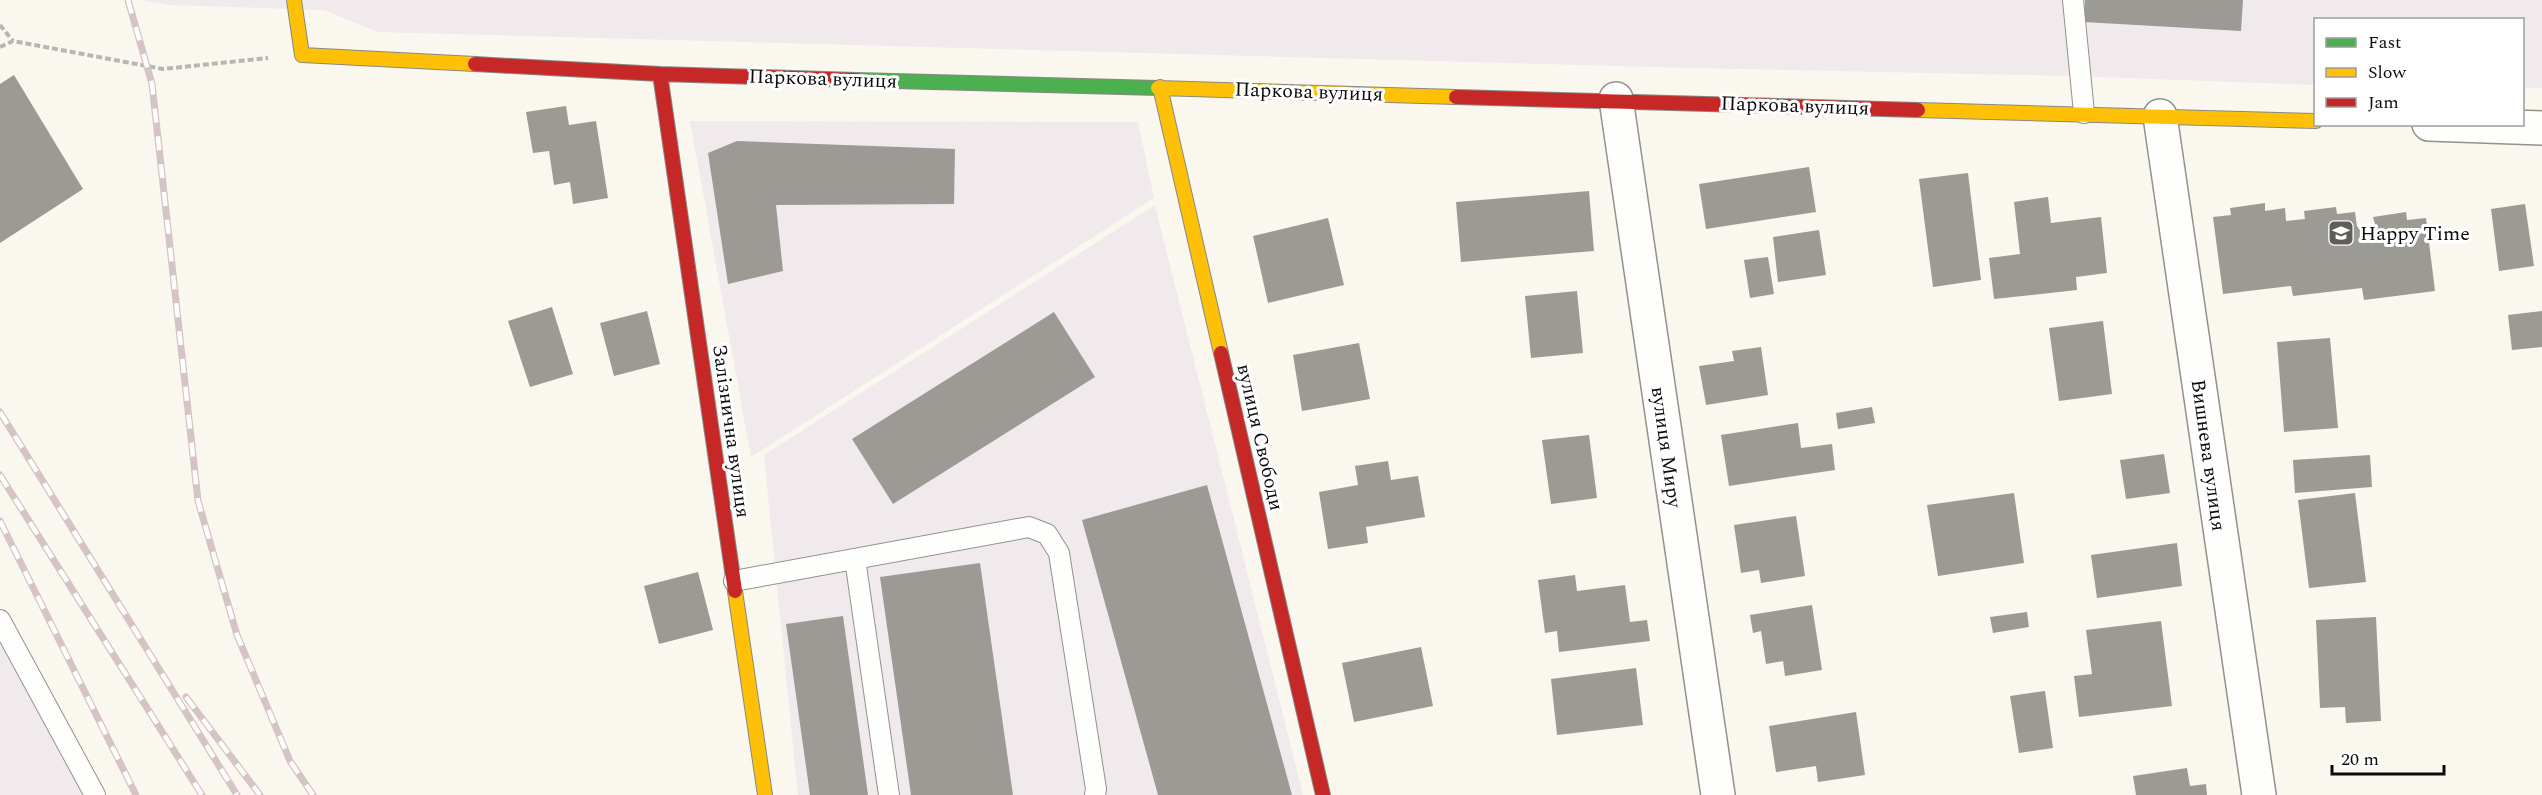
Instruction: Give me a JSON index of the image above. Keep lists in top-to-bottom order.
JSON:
{
  "streets": {
    "street": [
      "Паркова вулиця",
      "Залізнична вулиця",
      "вулиця Свободи",
      "вулиця Миру",
      "Вишнева вулиця"
    ]
  },
  "crossings": [
    ["Паркова вулиця", "Залізнична вулиця"],
    ["Паркова вулиця", "вулиця Свободи"],
    ["Паркова вулиця", "вулиця Миру"],
    ["Паркова вулиця", "Вишнева вулиця"]
  ],
  "places": {
    "school or university": ["Happy Time"]
  },
  "legend": ["Fast", "Slow", "Jam"],
  "scale_bar": "20 m"
}
